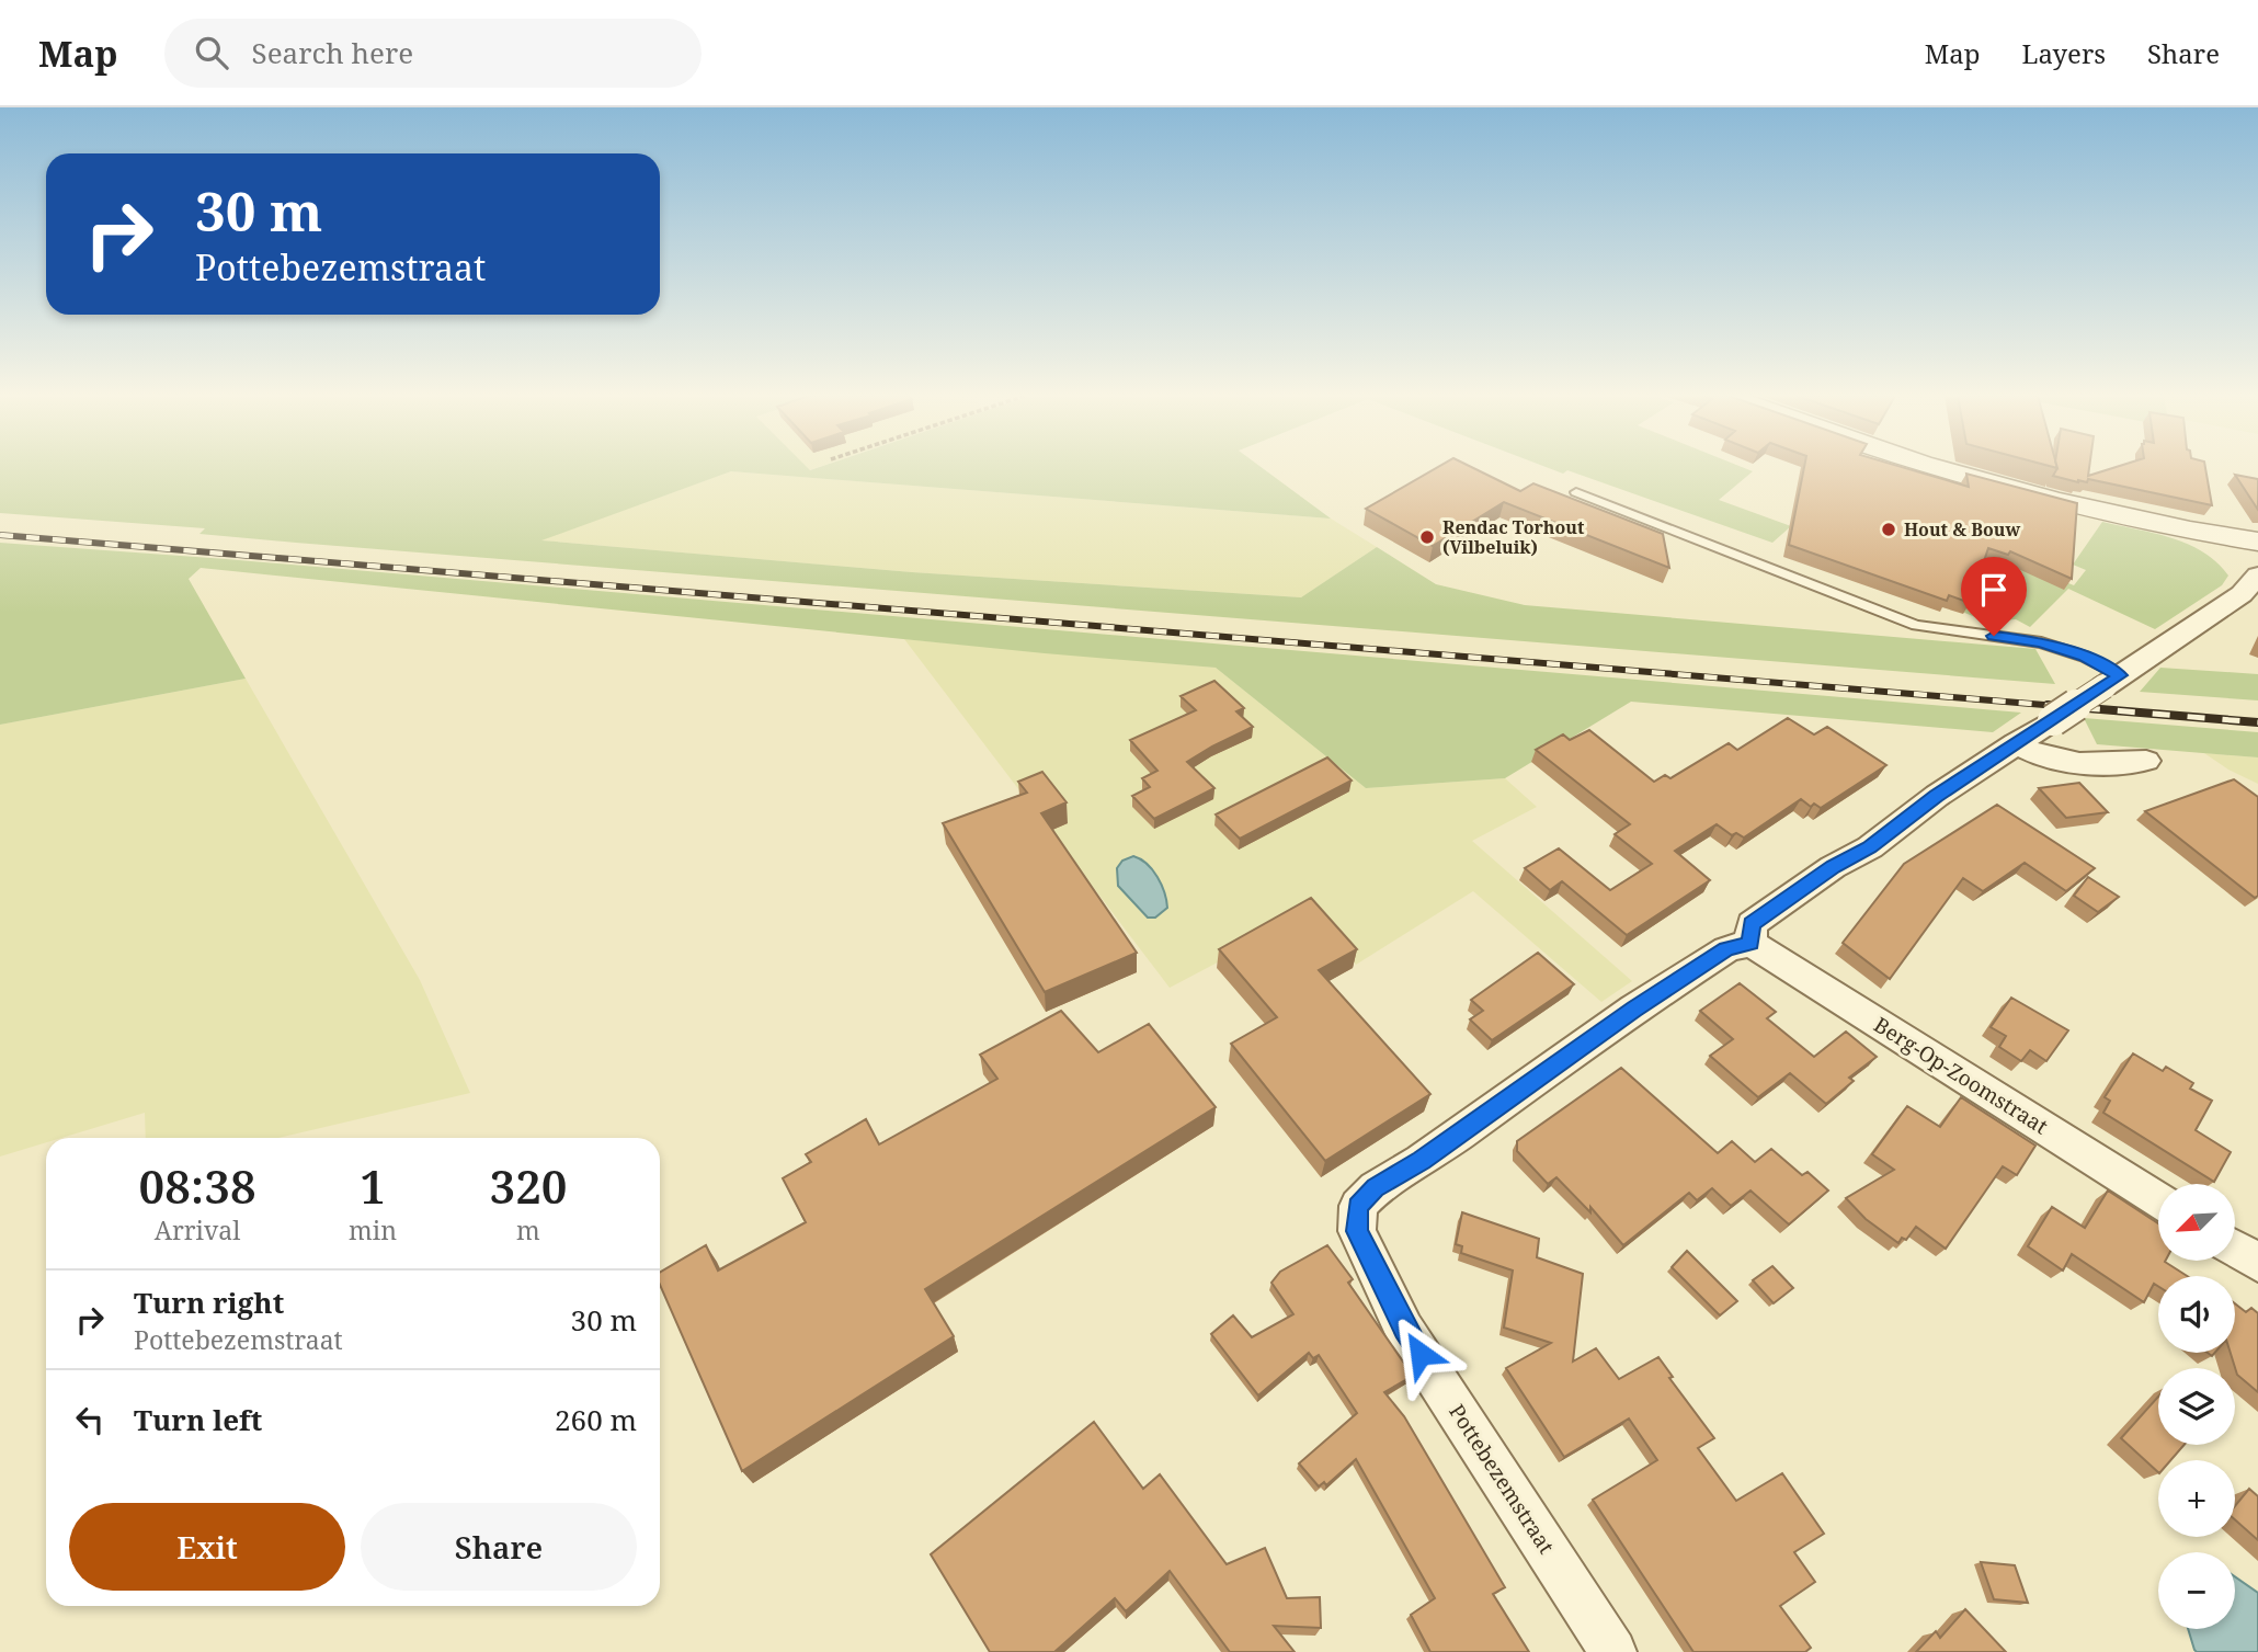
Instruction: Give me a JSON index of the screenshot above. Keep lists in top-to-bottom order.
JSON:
{
  "streets": {
    "street": ["Berg-Op-Zoomstraat", "Pottebezemstraat"]
  },
  "crossings": [
    ["Berg-Op-Zoomstraat", "Pottebezemstraat"]
  ],
  "places": ["Hout & Bouw", "Rendac Torhout (Vilbeluik)"],
  "north": "bottom left",
  "page": {
    "header": "Map",
    "search": "Search here",
    "nav": ["Map", "Layers", "Share"],
    "turn": ["30 m", "Pottebezemstraat"],
    "eta": [
      "08:38",
      "Arrival",
      "1",
      "min",
      "320",
      "m"
    ],
    "map_buttons": ["+", "−"],
    "list": [
      {
        "name": "Turn right",
        "note": "Pottebezemstraat",
        "value": "30 m"
      },
      {
        "name": "Turn left",
        "value": "260 m"
      }
    ],
    "buttons": ["Exit", "Share"]
  }
}
